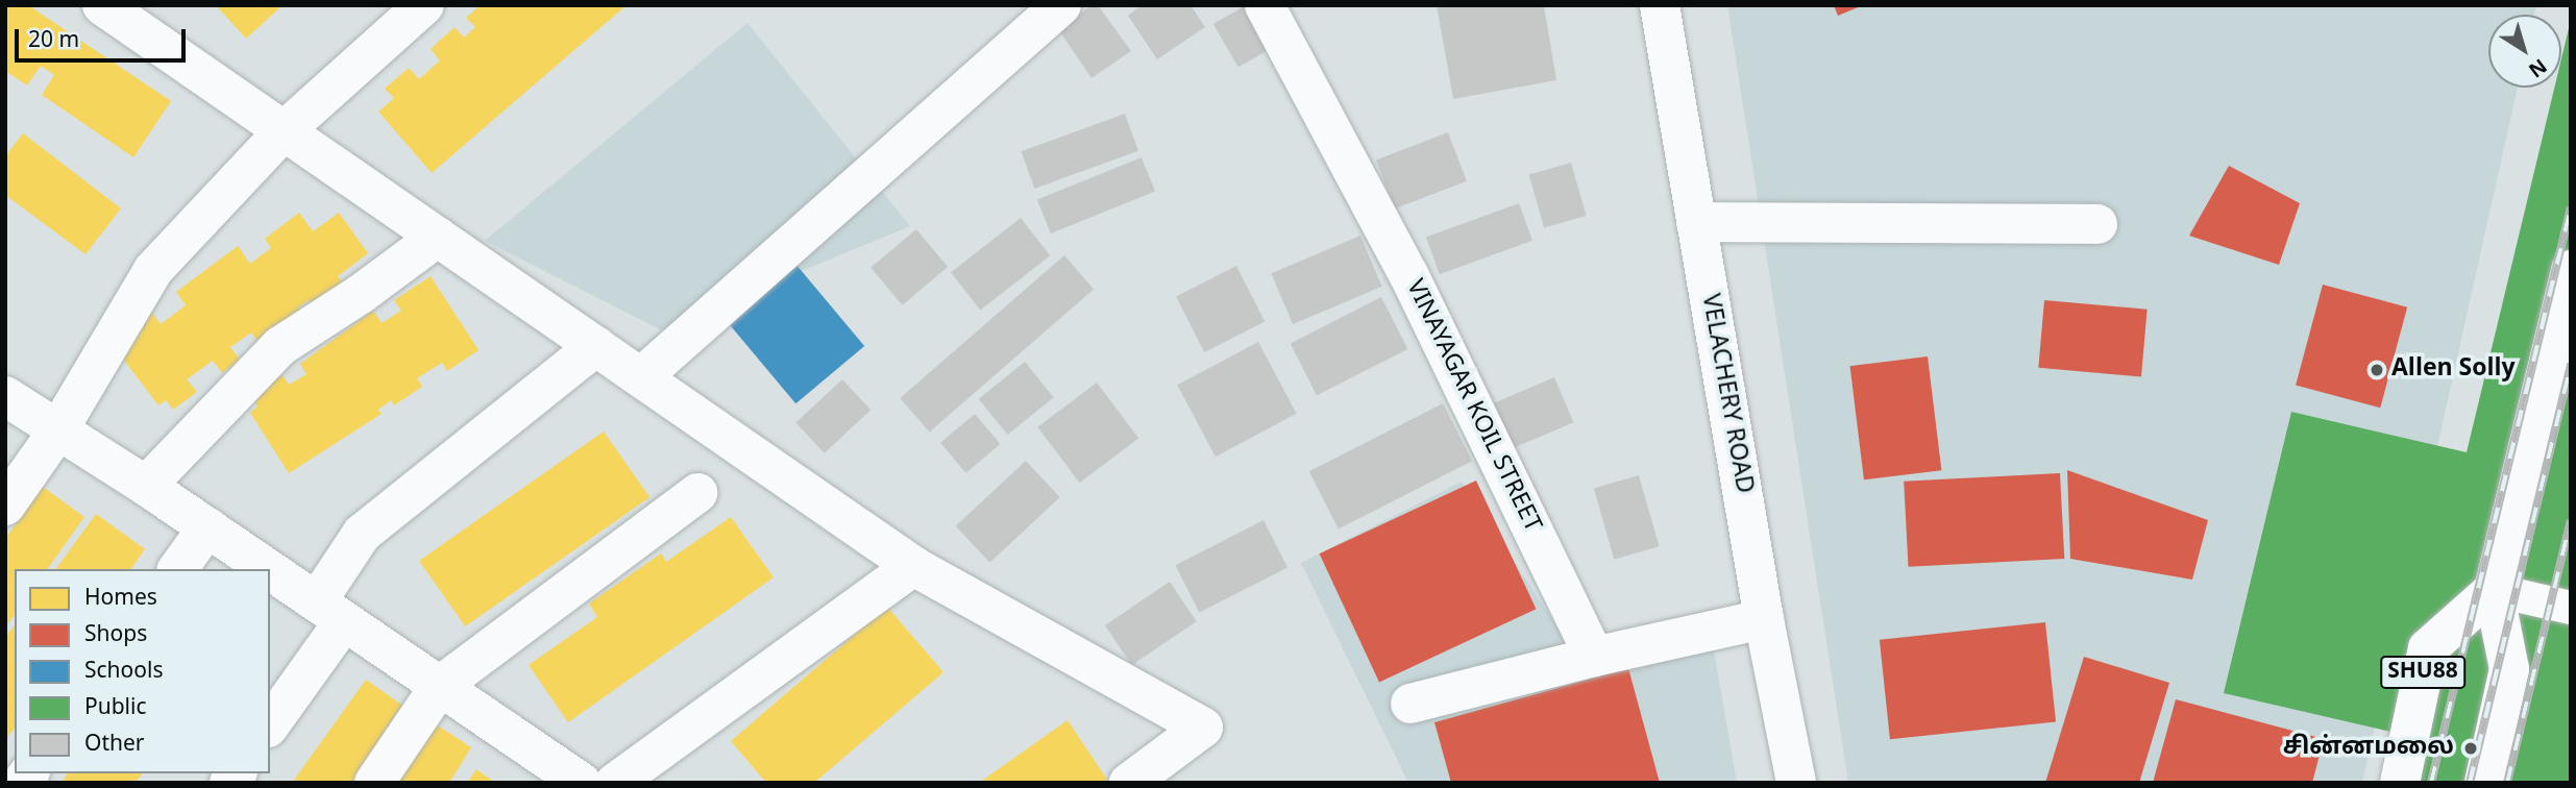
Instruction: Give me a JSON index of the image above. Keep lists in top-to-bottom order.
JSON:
{
  "streets": {
    "street": ["VELACHERY ROAD", "VINAYAGAR KOIL STREET", "SHU88"]
  },
  "places": ["Allen Solly", "சின்னமலை"],
  "legend": [
    "Homes",
    "Shops",
    "Schools",
    "Public",
    "Other"
  ],
  "scale_bar": "20 m",
  "north": "bottom right"
}
